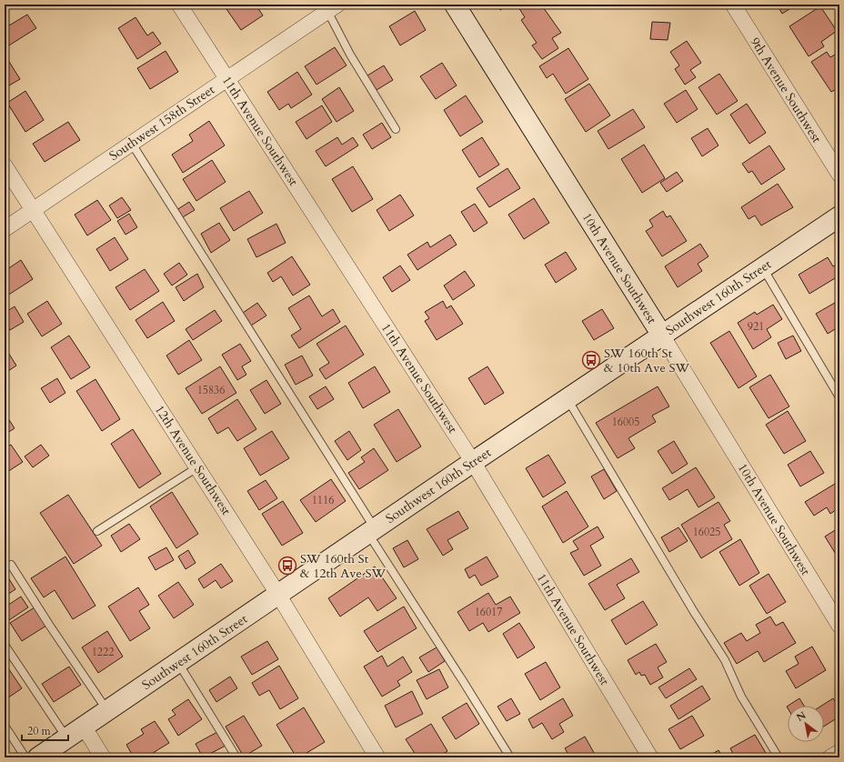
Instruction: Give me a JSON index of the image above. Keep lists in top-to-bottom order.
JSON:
{
  "streets": {
    "street": [
      "9th Avenue Southwest",
      "Southwest 158th Street",
      "11th Avenue Southwest",
      "10th Avenue Southwest",
      "Southwest 160th Street",
      "12th Avenue Southwest"
    ]
  },
  "crossings": [
    ["Southwest 158th Street", "11th Avenue Southwest"],
    ["Southwest 158th Street", "12th Avenue Southwest"],
    ["11th Avenue Southwest", "Southwest 160th Street"],
    ["10th Avenue Southwest", "Southwest 160th Street"],
    ["Southwest 160th Street", "12th Avenue Southwest"]
  ],
  "places": {
    "bus stop": ["SW 160th St & 10th Ave SW", "SW 160th St & 12th Ave SW"]
  },
  "house_numbers": [
    "921",
    "15836",
    "16005",
    "1116",
    "16025",
    "16017",
    "1222"
  ],
  "scale_bar": "20 m",
  "north": "top left"
}
